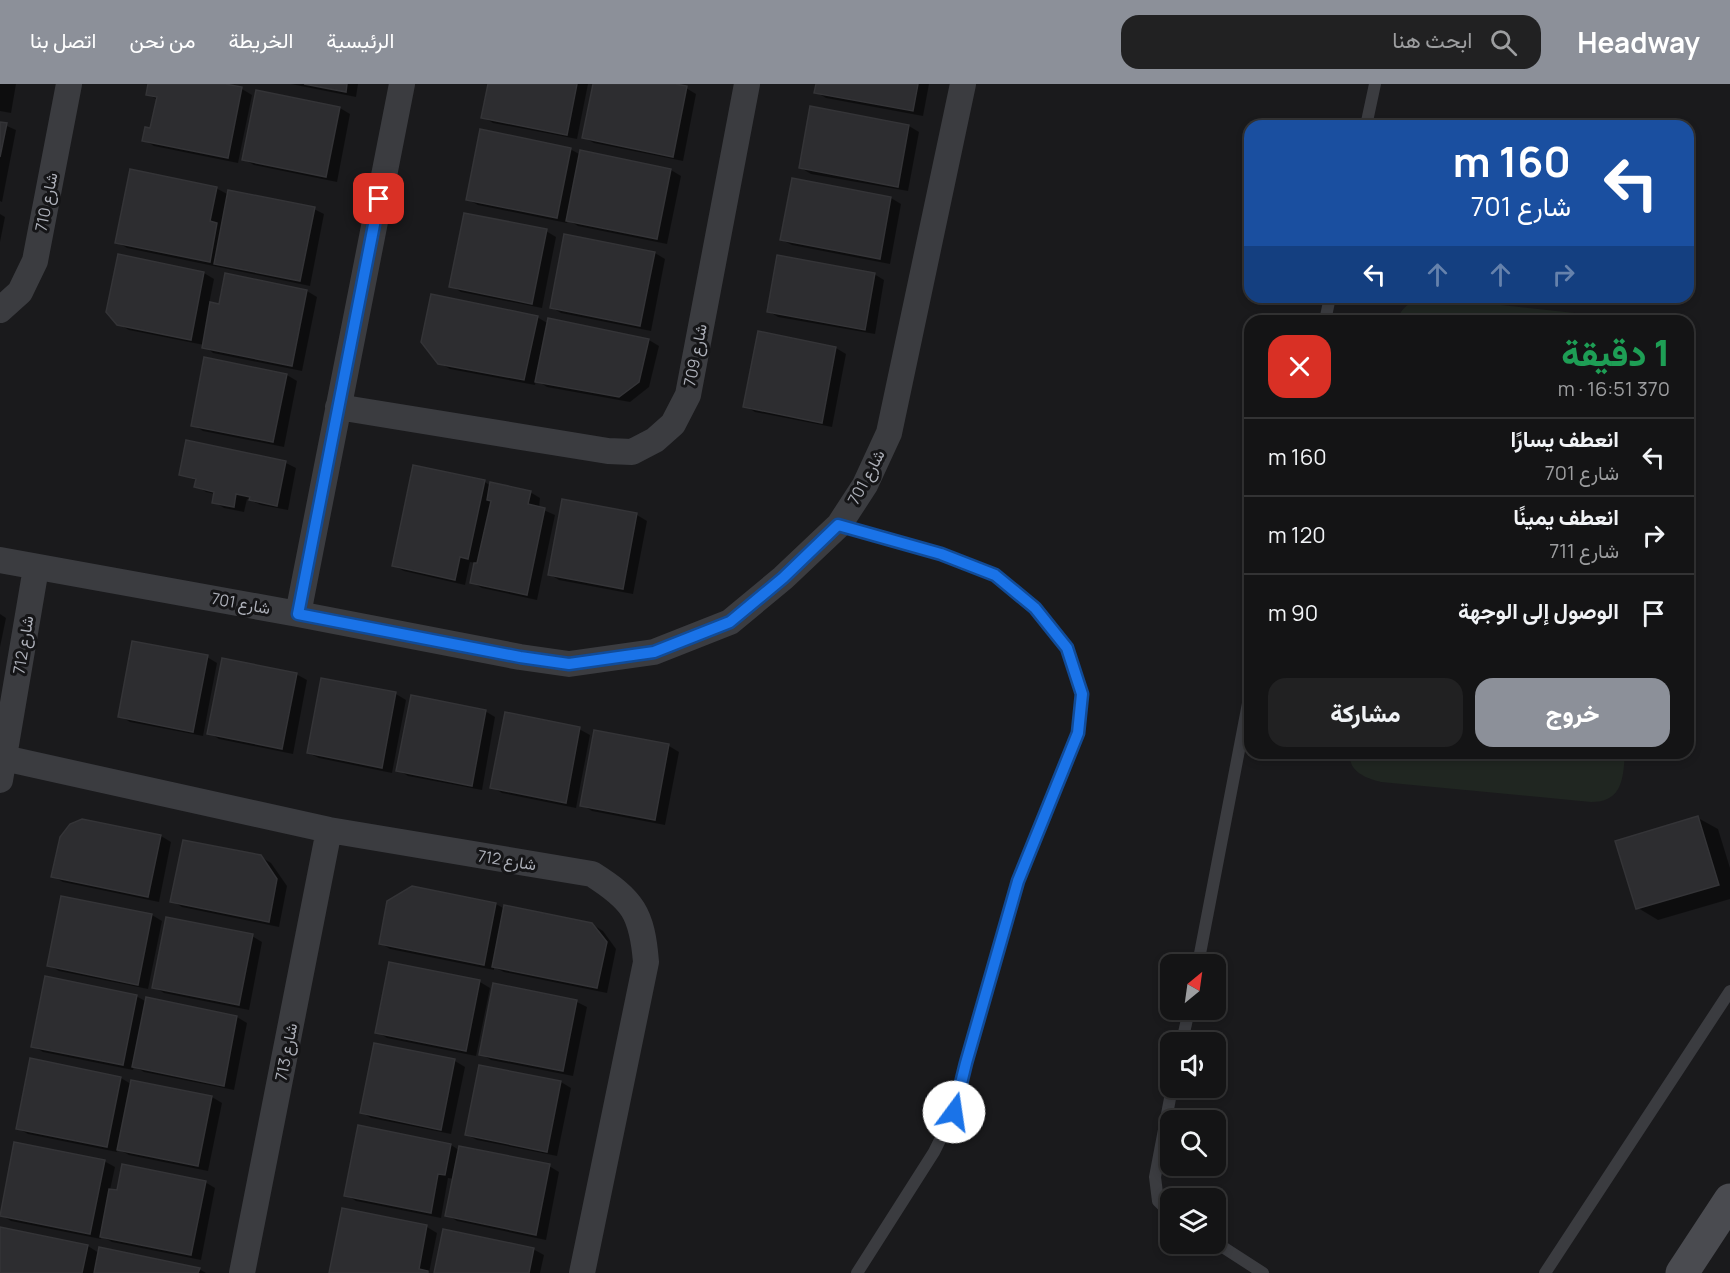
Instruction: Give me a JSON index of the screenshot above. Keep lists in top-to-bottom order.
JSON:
{
  "streets": {
    "street": [
      "شارع 710",
      "شارع 709",
      "شارع 701",
      "شارع 712",
      "شارع 713"
    ]
  },
  "crossings": [
    ["شارع 701", "شارع 712"],
    ["شارع 712", "شارع 713"]
  ],
  "north": "top right",
  "page": {
    "header": "Headway",
    "search": "ابحث هنا",
    "nav": [
      "الرئيسية",
      "الخريطة",
      "من نحن",
      "اتصل بنا"
    ],
    "turn": ["160 m", "شارع 701"],
    "heading": ["1 دقيقة", "370 m · 16:51"],
    "list": [
      {
        "name": "انعطف يسارًا",
        "note": "شارع 701",
        "value": "160 m"
      },
      {
        "name": "انعطف يمينًا",
        "note": "شارع 711",
        "value": "120 m"
      },
      {
        "name": "الوصول إلى الوجهة",
        "value": "90 m"
      }
    ],
    "buttons": ["خروج", "مشاركة"]
  }
}
